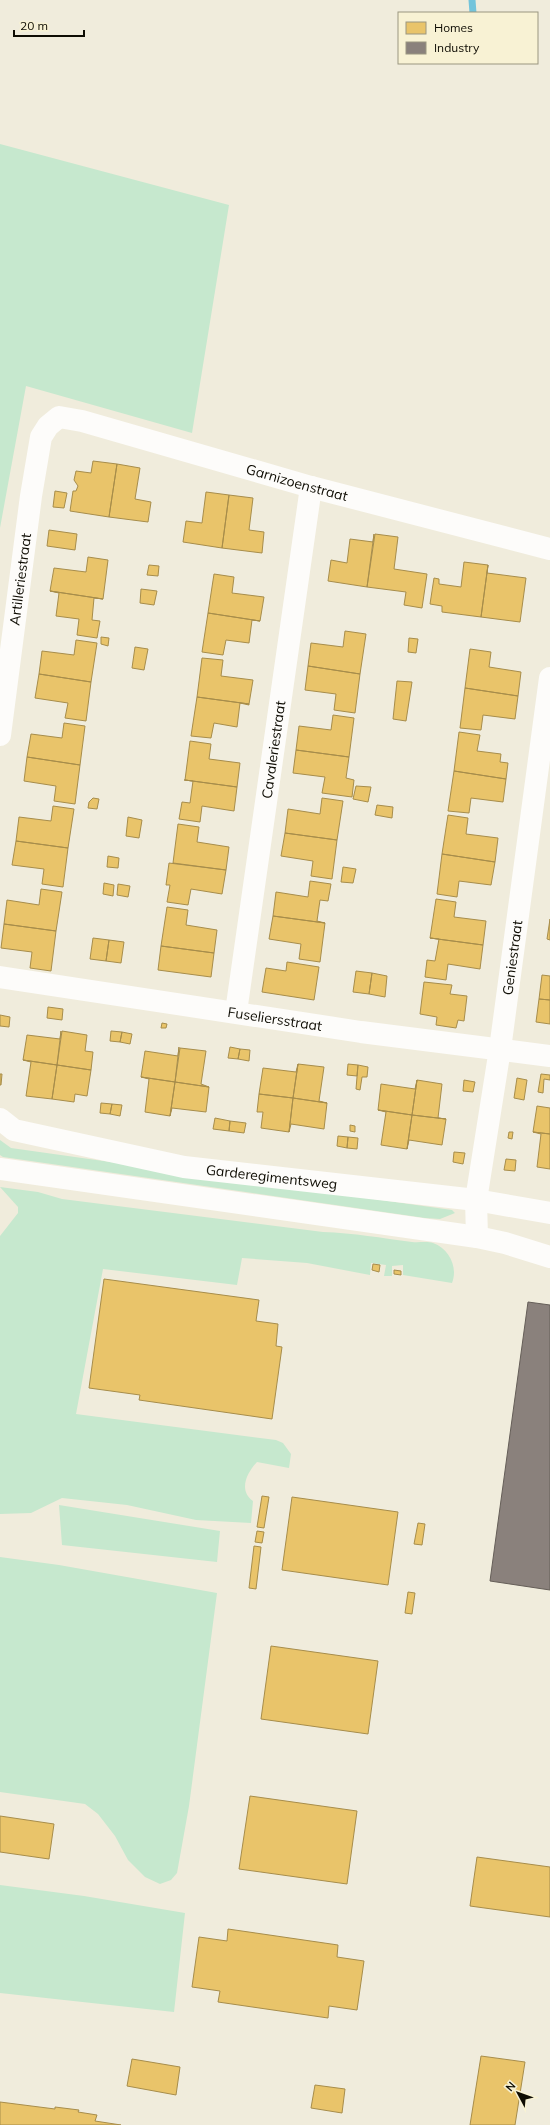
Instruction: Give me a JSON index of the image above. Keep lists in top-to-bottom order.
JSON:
{
  "streets": {
    "street": [
      "Garnizoenstraat",
      "Artilleriestraat",
      "Cavaleriestraat",
      "Geniestraat",
      "Fuseliersstraat",
      "Garderegimentsweg"
    ]
  },
  "crossings": [
    ["Garnizoenstraat", "Artilleriestraat"],
    ["Garnizoenstraat", "Cavaleriestraat"],
    ["Cavaleriestraat", "Fuseliersstraat"],
    ["Geniestraat", "Fuseliersstraat"],
    ["Geniestraat", "Garderegimentsweg"]
  ],
  "legend": ["Homes", "Industry"],
  "scale_bar": "20 m",
  "north": "top left"
}
